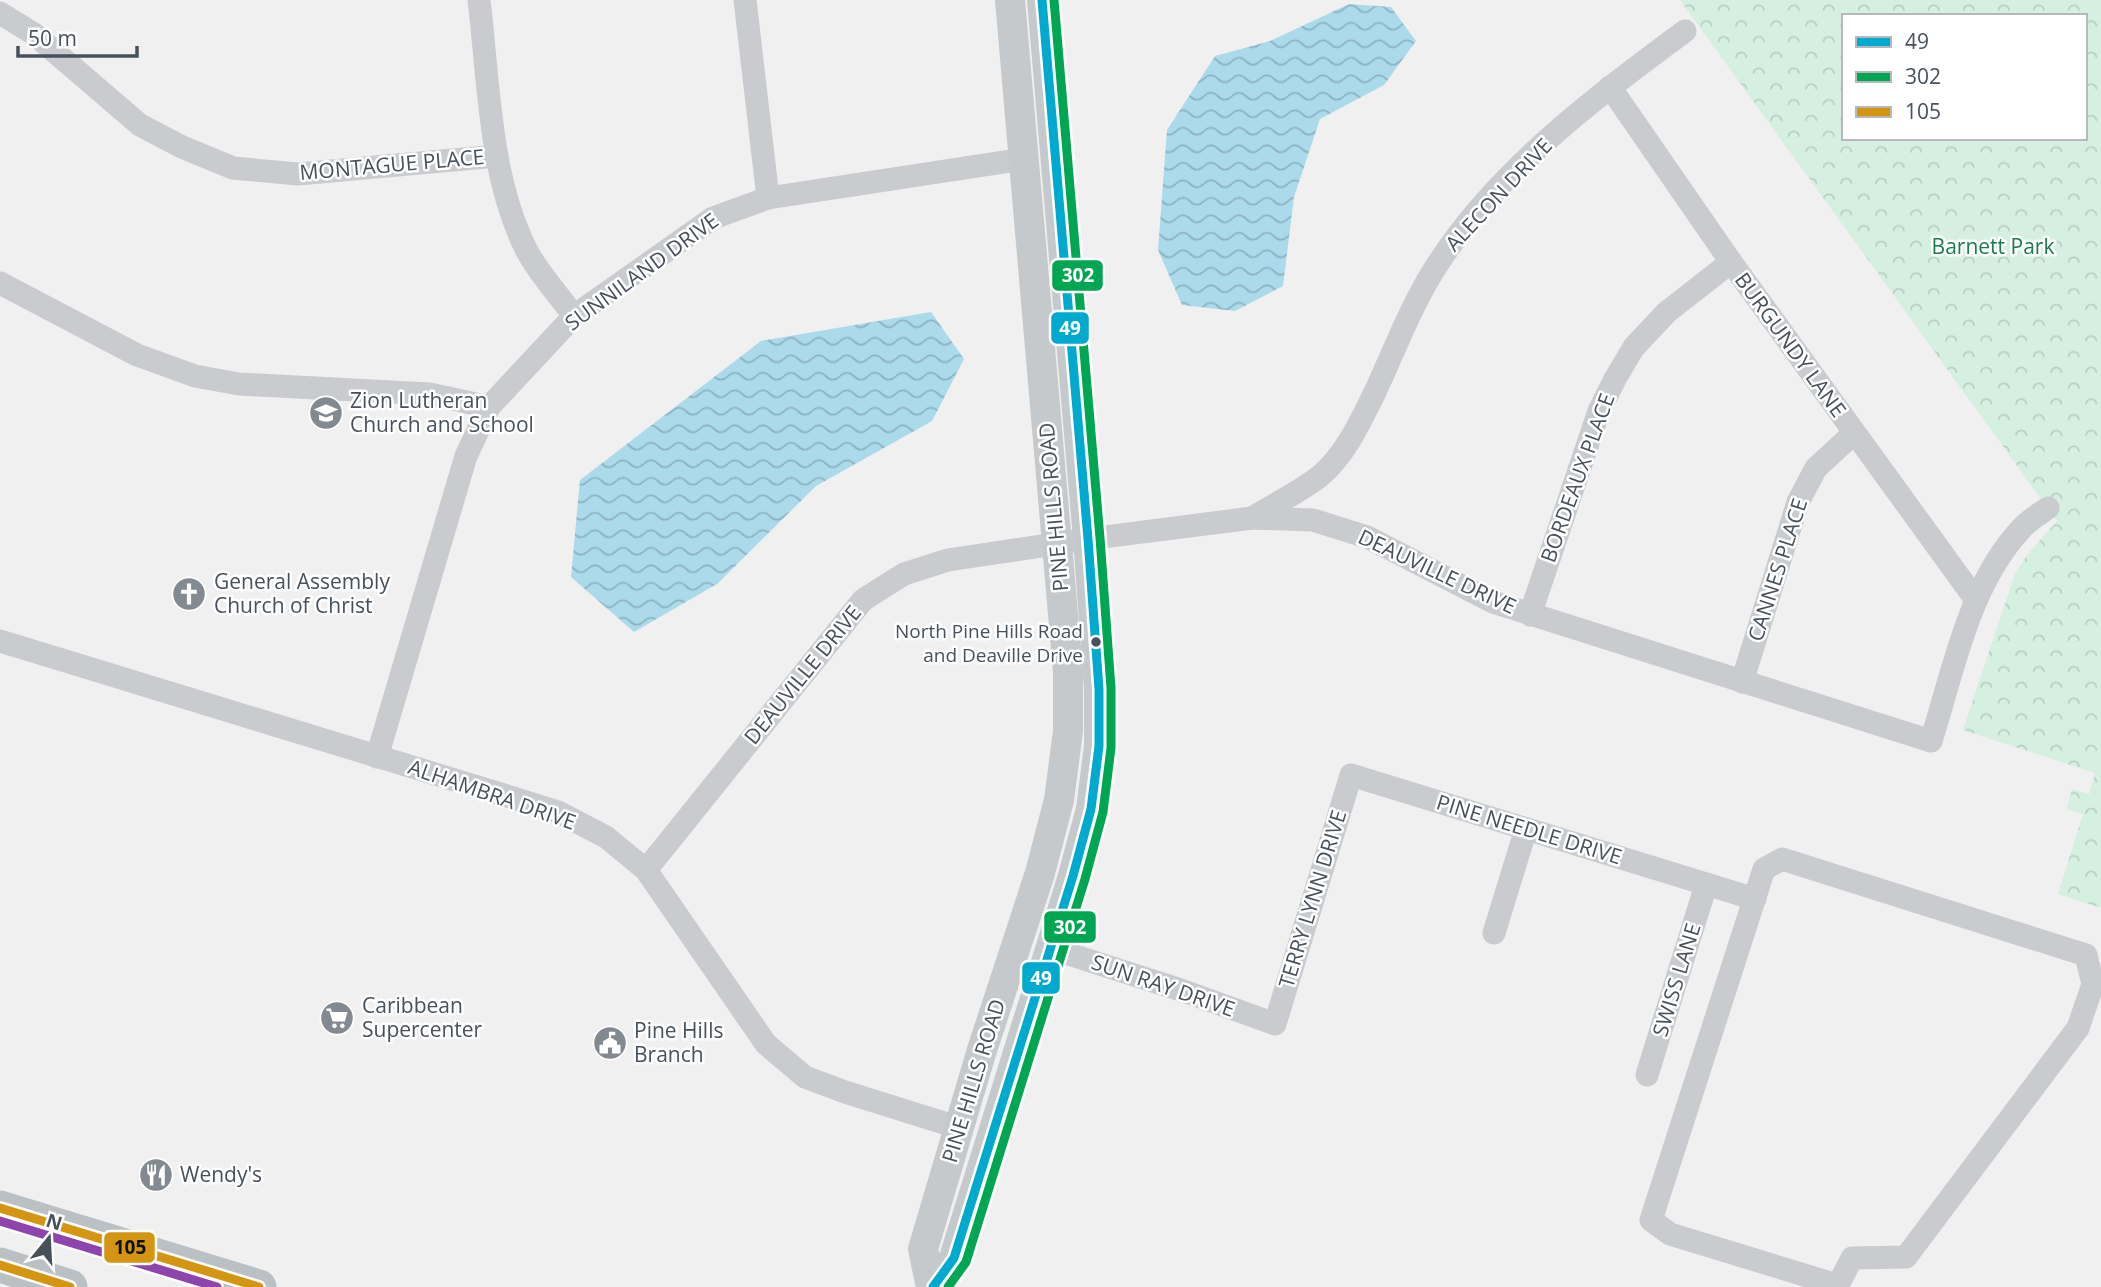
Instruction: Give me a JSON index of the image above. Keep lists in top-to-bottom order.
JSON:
{
  "streets": {
    "main road": ["PINE HILLS ROAD"],
    "street": [
      "MONTAGUE PLACE",
      "ALECON DRIVE",
      "SUNNILAND DRIVE",
      "BURGUNDY LANE",
      "BORDEAUX PLACE",
      "CANNES PLACE",
      "DEAUVILLE DRIVE",
      "ALHAMBRA DRIVE",
      "PINE NEEDLE DRIVE",
      "TERRY LYNN DRIVE",
      "SWISS LANE",
      "SUN RAY DRIVE"
    ]
  },
  "crossings": [
    ["ALECON DRIVE", "BURGUNDY LANE"],
    ["ALECON DRIVE", "DEAUVILLE DRIVE"],
    ["SUNNILAND DRIVE", "PINE HILLS ROAD"],
    ["SUNNILAND DRIVE", "ALHAMBRA DRIVE"],
    ["BURGUNDY LANE", "BORDEAUX PLACE"],
    ["BURGUNDY LANE", "CANNES PLACE"],
    ["BURGUNDY LANE", "DEAUVILLE DRIVE"],
    ["BORDEAUX PLACE", "DEAUVILLE DRIVE"],
    ["PINE HILLS ROAD", "DEAUVILLE DRIVE"],
    ["PINE HILLS ROAD", "ALHAMBRA DRIVE"],
    ["PINE HILLS ROAD", "SUN RAY DRIVE"],
    ["CANNES PLACE", "DEAUVILLE DRIVE"],
    ["DEAUVILLE DRIVE", "ALHAMBRA DRIVE"],
    ["PINE NEEDLE DRIVE", "TERRY LYNN DRIVE"],
    ["PINE NEEDLE DRIVE", "SWISS LANE"],
    ["TERRY LYNN DRIVE", "SUN RAY DRIVE"]
  ],
  "parks": ["Barnett Park"],
  "places": {
    "school or university": ["Zion Lutheran Church and School"],
    "church": ["General Assembly Church of Christ"],
    "other": ["North Pine Hills Road and Deaville Drive"],
    "supermarket": ["Caribbean Supercenter"],
    "public building": ["Pine Hills Branch"],
    "restaurant": ["Wendy's"]
  },
  "lines": ["transit line 49", "transit line 302", "transit line 105"],
  "legend": ["49", "302", "105"],
  "scale_bar": "50 m",
  "north": "top"
}
